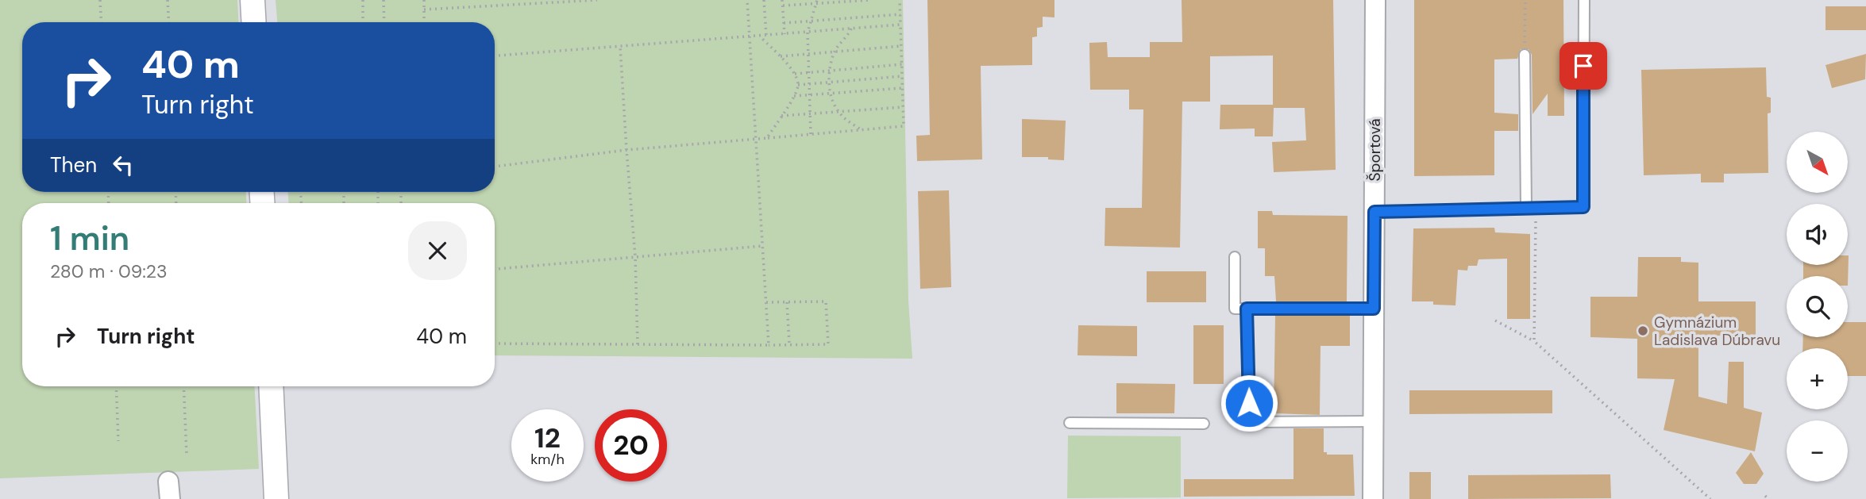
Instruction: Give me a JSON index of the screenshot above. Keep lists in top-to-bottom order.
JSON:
{
  "streets": {
    "street": ["Športová"]
  },
  "places": ["Gymnázium Ladislava Dúbravu"],
  "north": "bottom right",
  "page": {
    "turn": ["40 m", "Turn right"],
    "map_buttons": ["+", "−"],
    "then": "Then",
    "heading": ["1 min", "280 m · 09:23"],
    "list": [
      {
        "name": "Turn right",
        "value": "40 m"
      }
    ],
    "speed": "12 km/h",
    "limit": "20"
  }
}
